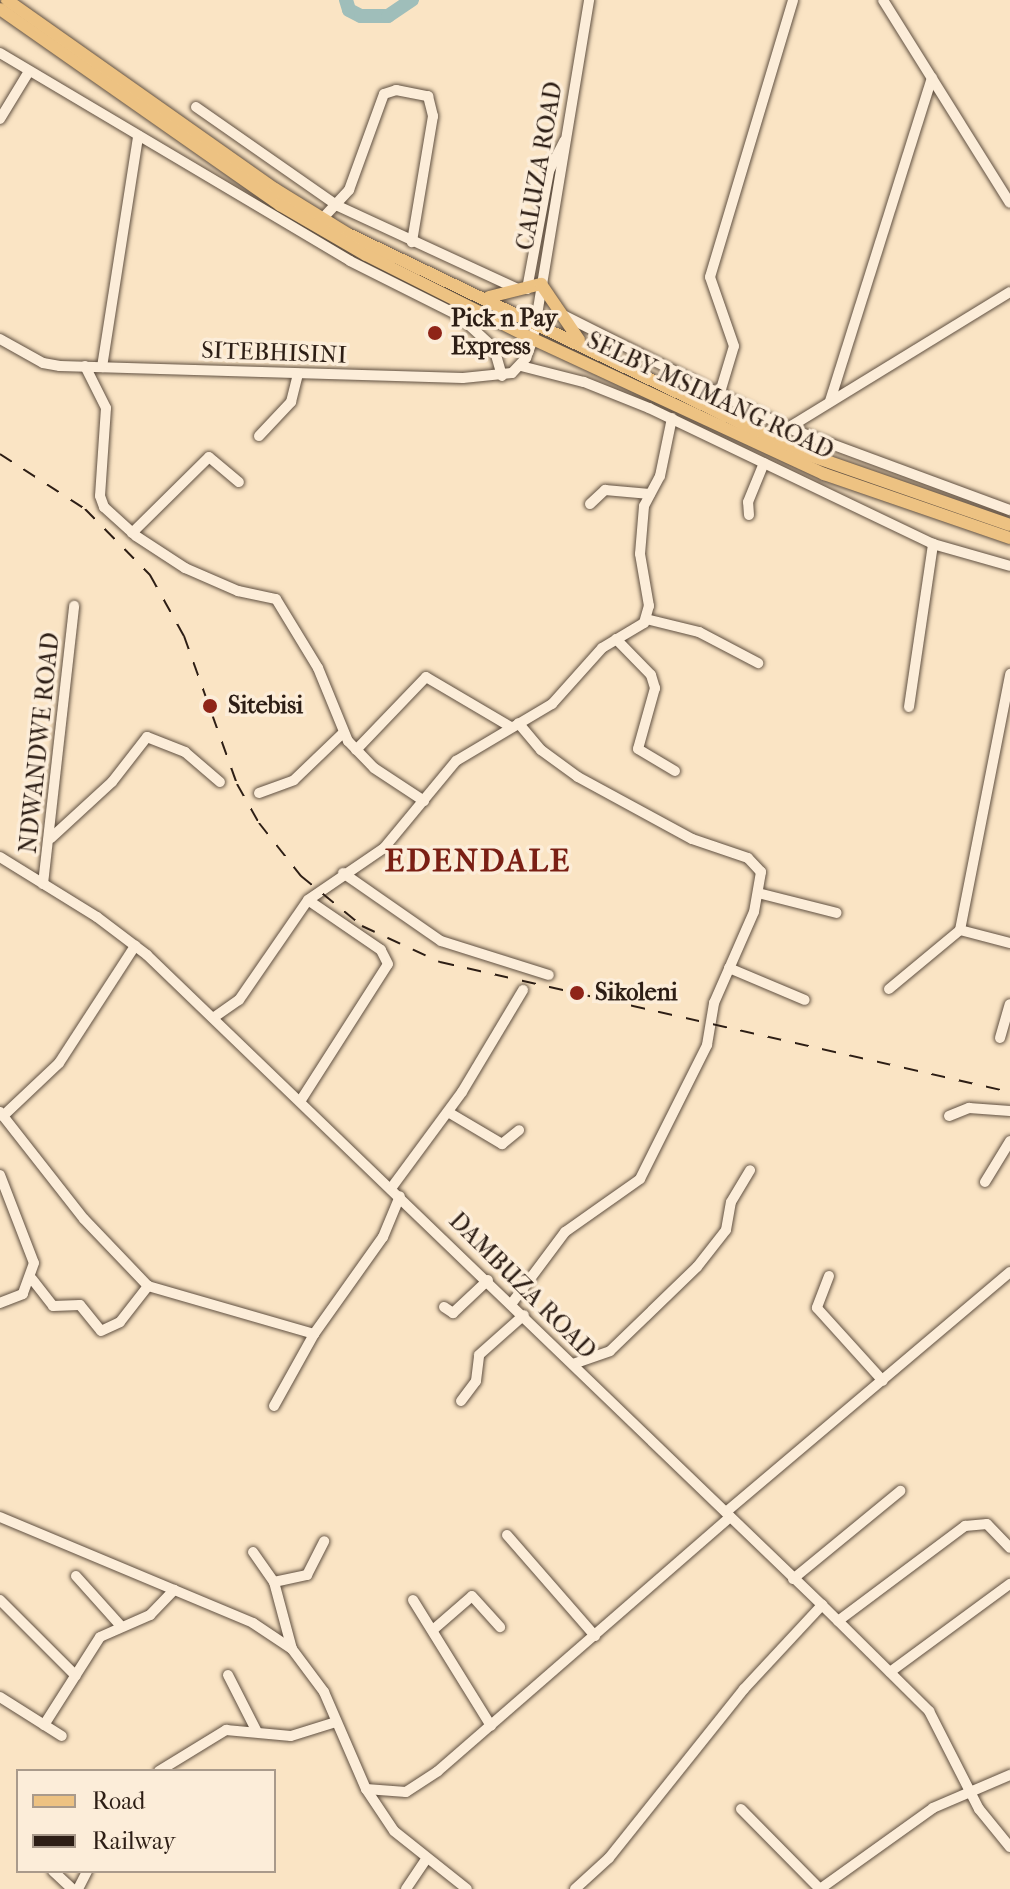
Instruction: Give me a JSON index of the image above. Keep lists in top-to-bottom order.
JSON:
{
  "streets": {
    "main road": ["SELBY MSIMANG ROAD"],
    "street": [
      "CALUZA ROAD",
      "SITEBHISINI",
      "NDWANDWE ROAD",
      "DAMBUZA ROAD"
    ]
  },
  "crossings": [
    ["CALUZA ROAD", "SELBY MSIMANG ROAD"],
    ["NDWANDWE ROAD", "DAMBUZA ROAD"]
  ],
  "districts": ["EDENDALE"],
  "places": ["Pick n Pay Express", "Sitebisi", "Sikoleni"],
  "legend": ["Road", "Railway"]
}
